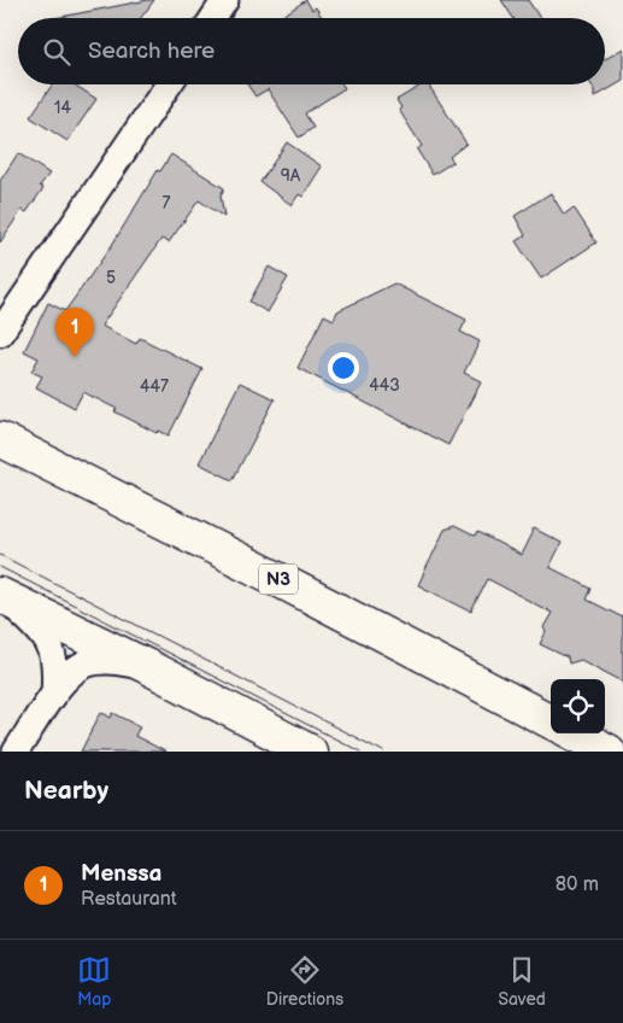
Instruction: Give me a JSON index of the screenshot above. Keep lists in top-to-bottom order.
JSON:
{
  "streets": {
    "main road": ["N3"]
  },
  "house_numbers": [
    "14",
    "9A",
    "7",
    "5",
    "443",
    "447"
  ],
  "page": {
    "search": "Search here",
    "pins": "1",
    "heading": "Nearby",
    "list": [
      {
        "mark": "1",
        "name": "Menssa",
        "note": "Restaurant",
        "value": "80 m"
      }
    ],
    "nav": ["Map", "Directions", "Saved"]
  }
}
